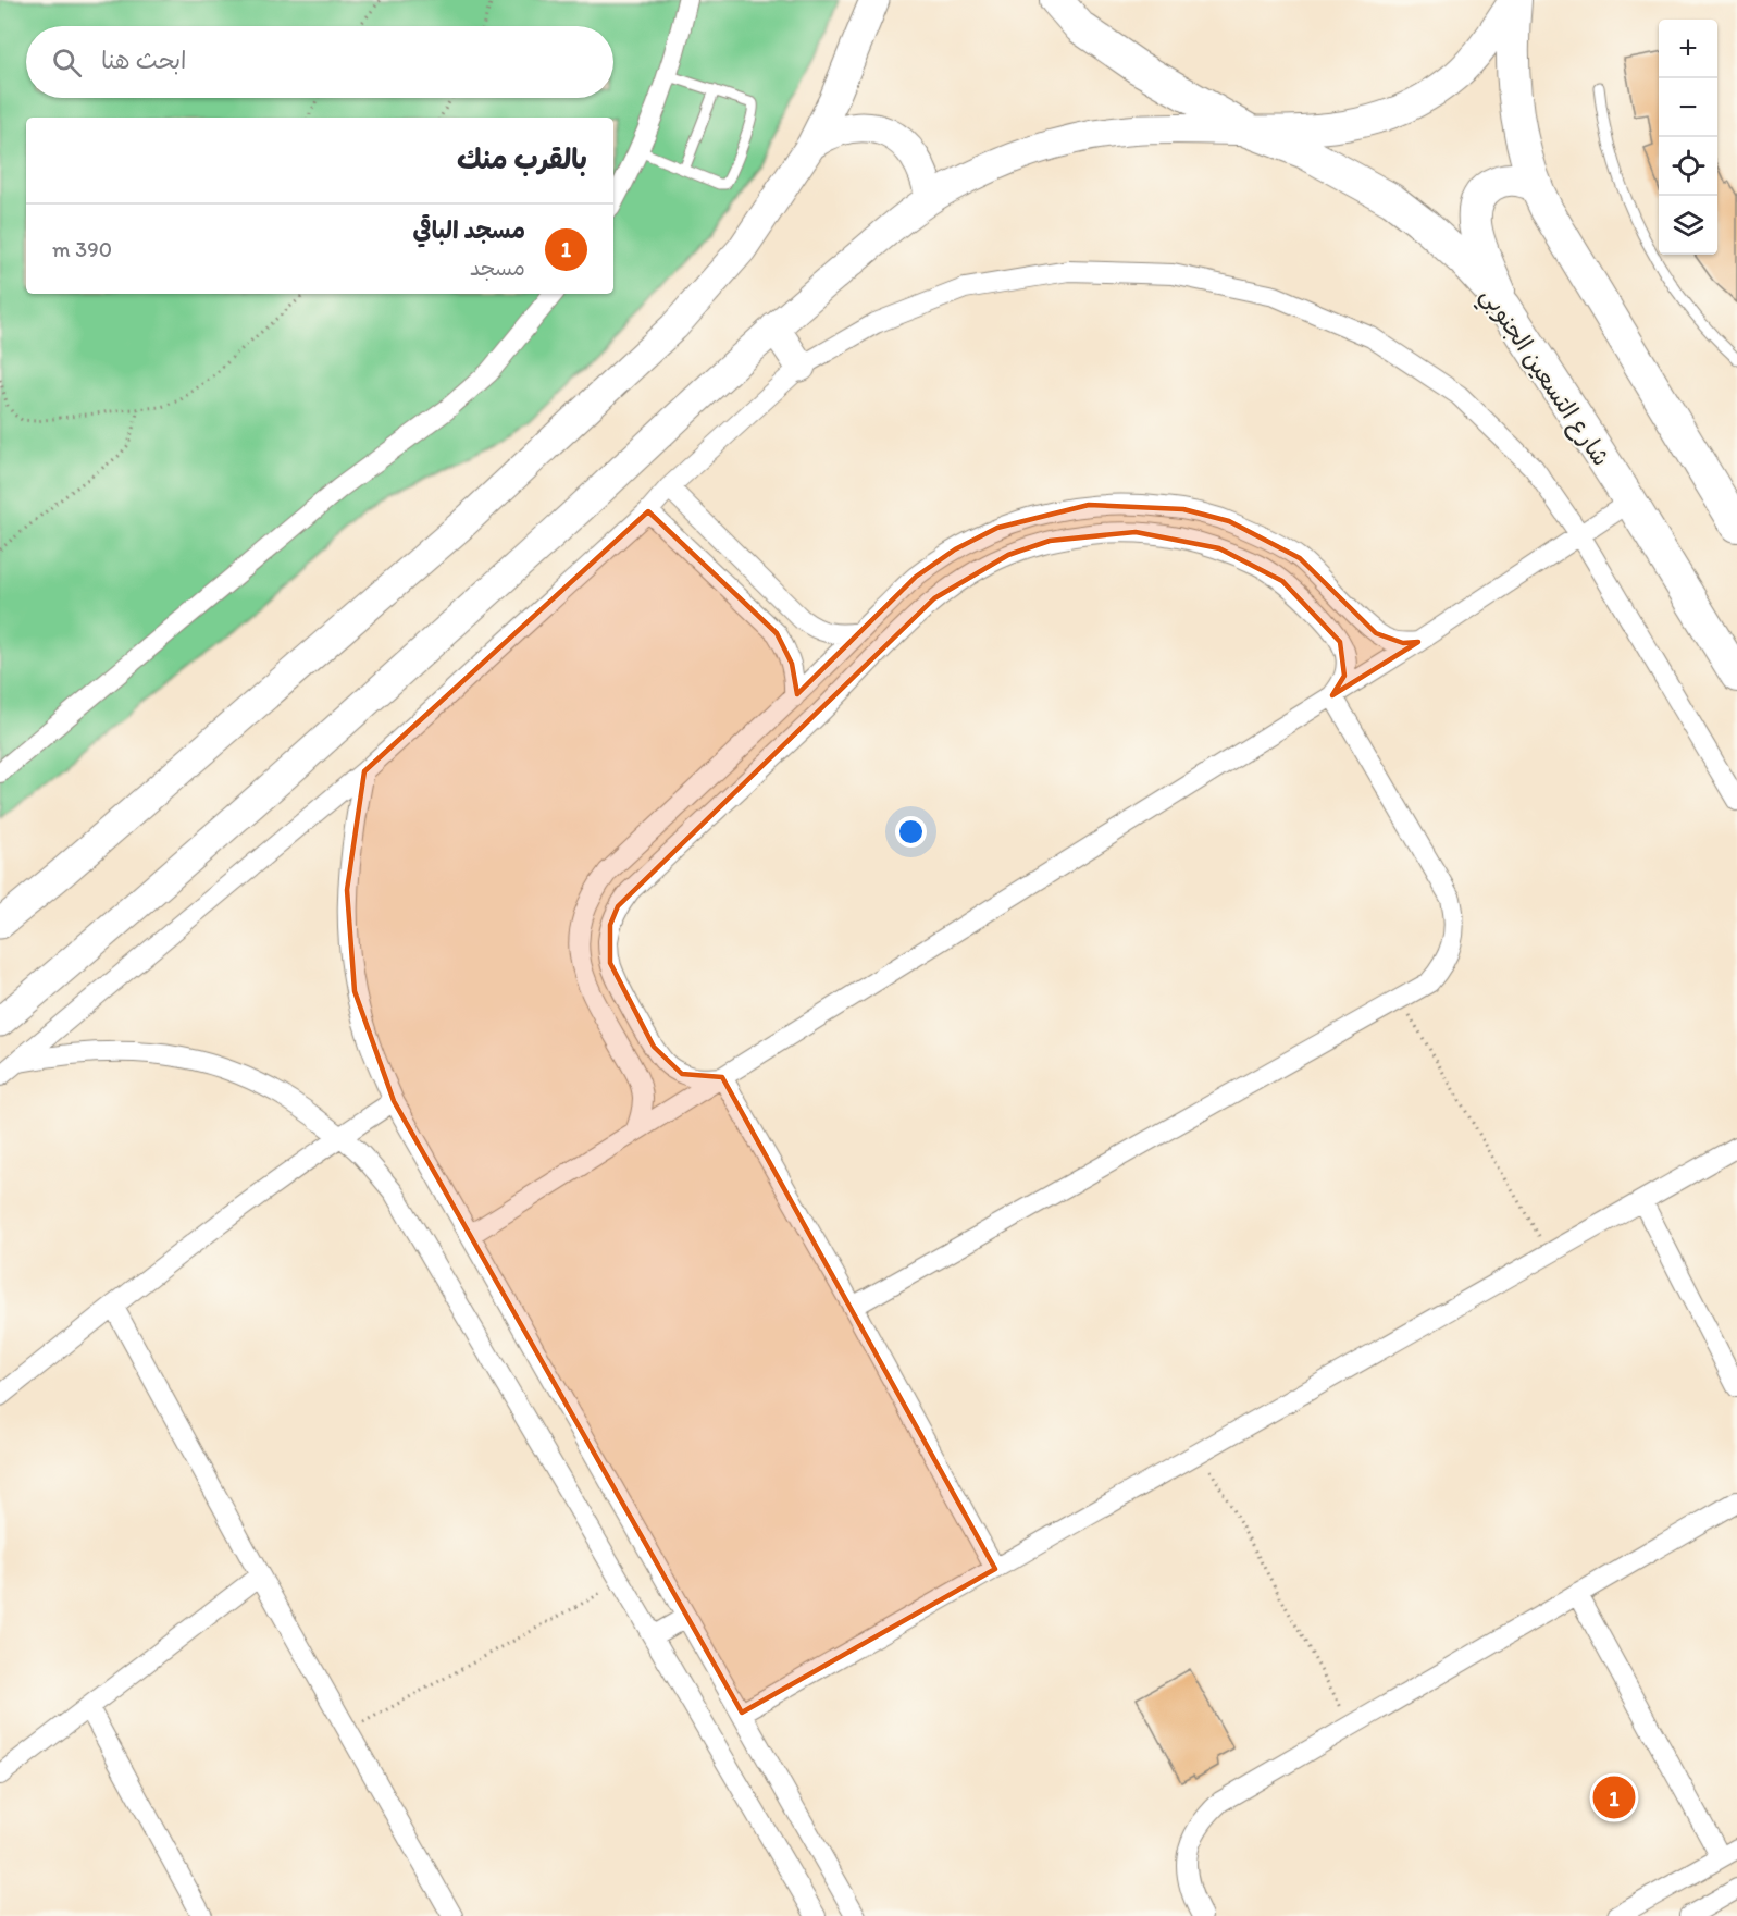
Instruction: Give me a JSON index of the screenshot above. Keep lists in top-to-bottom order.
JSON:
{
  "streets": {
    "main road": ["شارع التسعين الجنوبي"]
  },
  "page": {
    "map_buttons": ["+", "−"],
    "search": "ابحث هنا",
    "heading": "بالقرب منك",
    "list": [
      {
        "mark": "1",
        "name": "مسجد الباقي",
        "note": "مسجد",
        "value": "390 m"
      }
    ],
    "pins": "1"
  }
}
